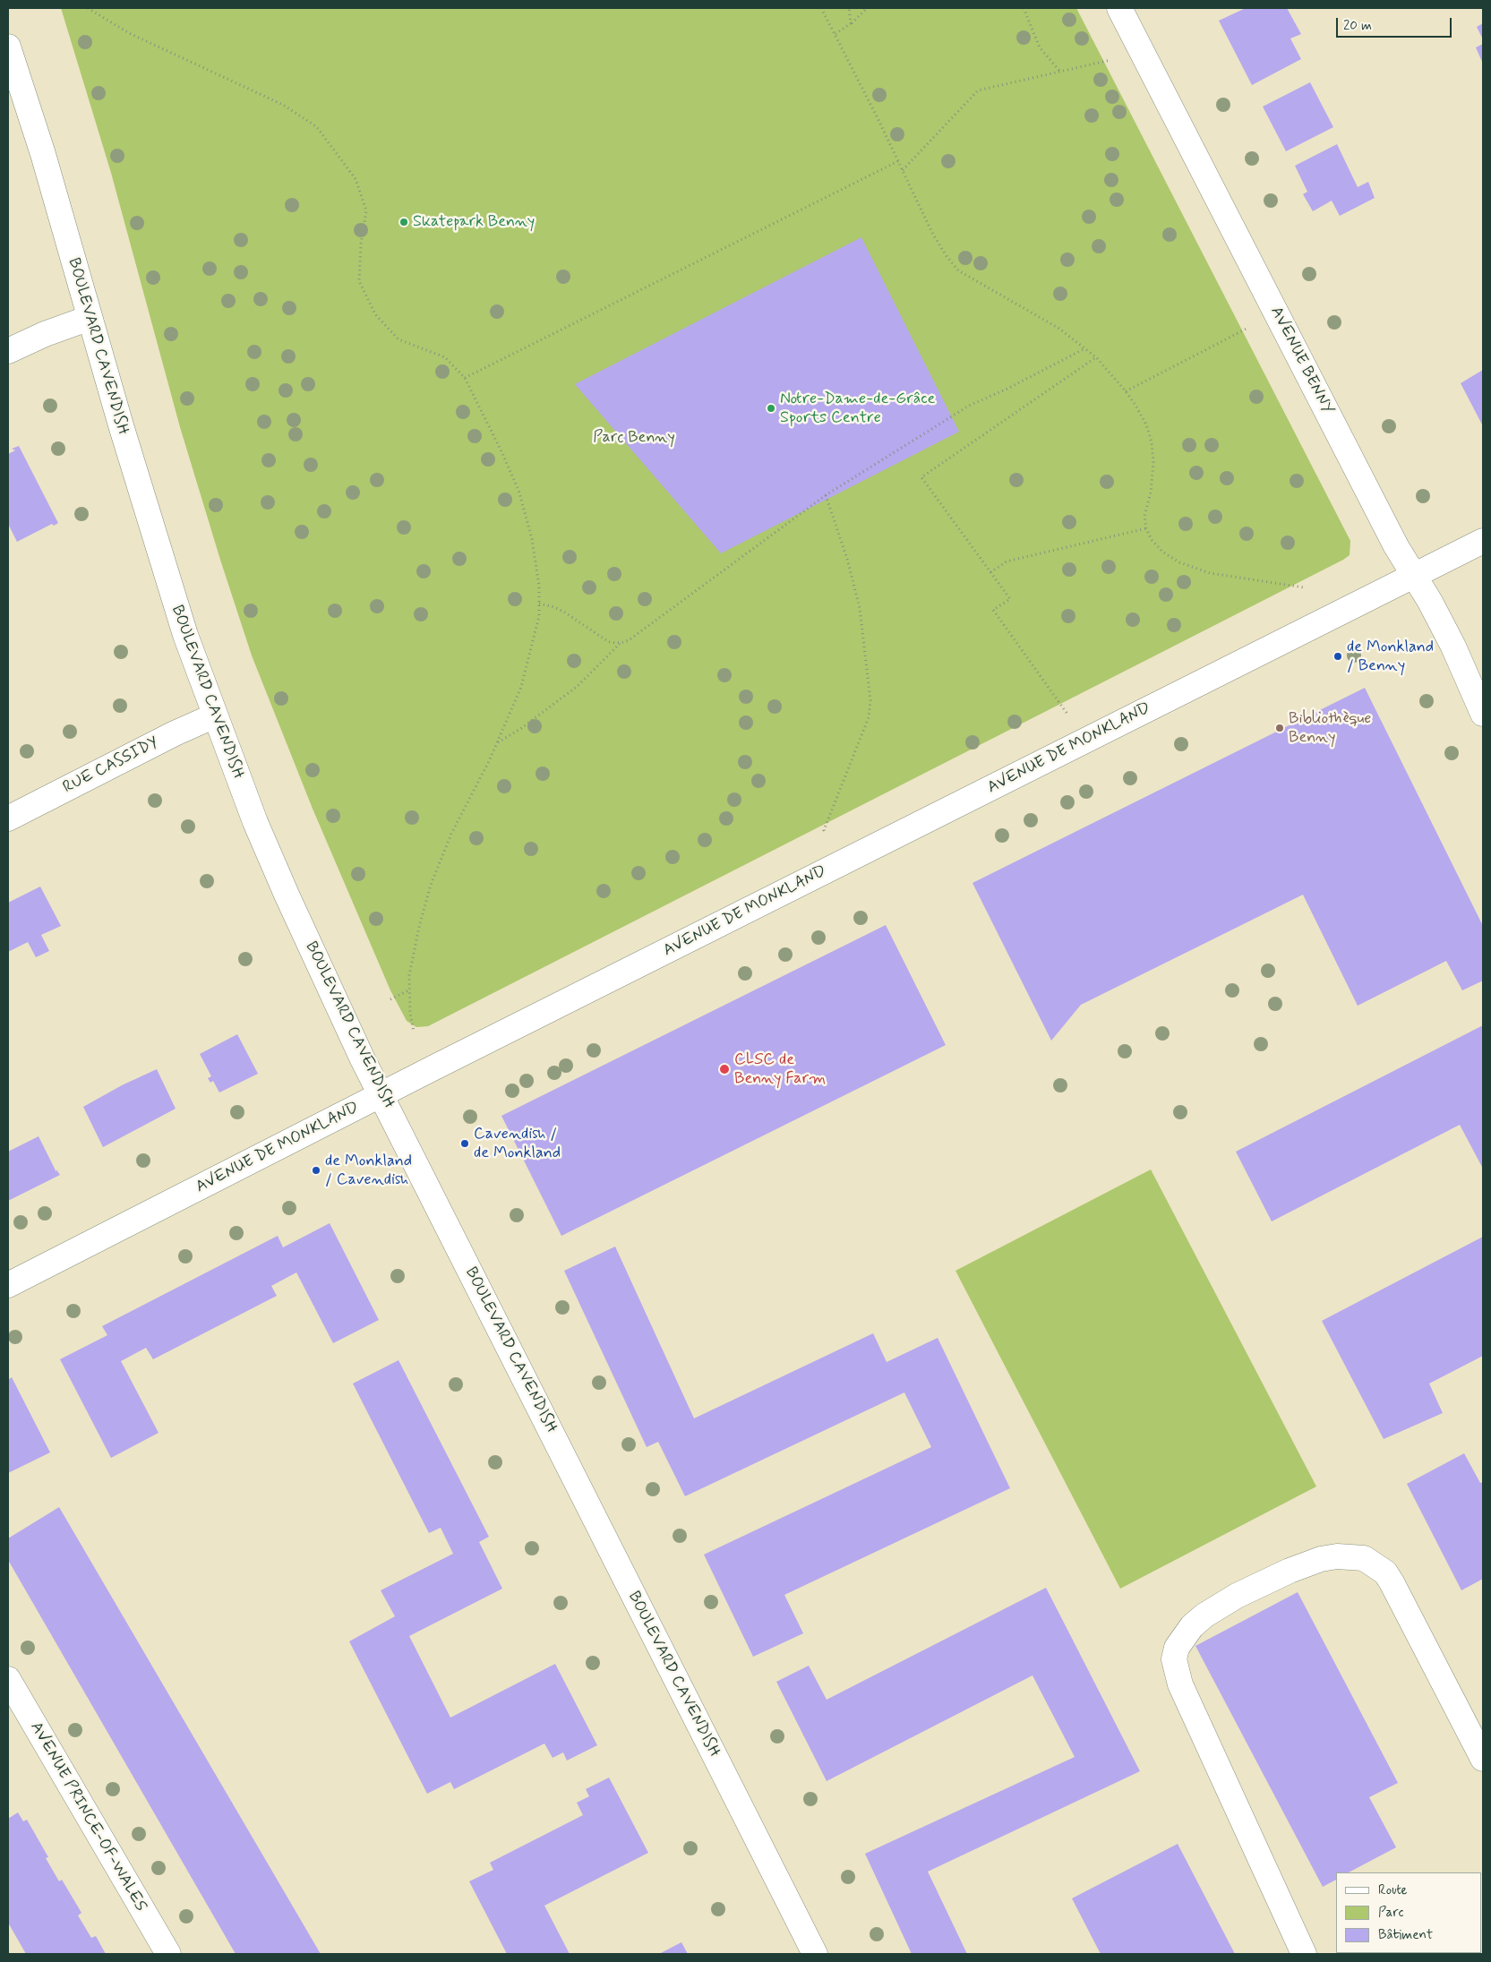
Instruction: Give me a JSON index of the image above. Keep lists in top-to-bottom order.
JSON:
{
  "streets": {
    "street": [
      "BOULEVARD CAVENDISH",
      "AVENUE BENNY",
      "AVENUE DE MONKLAND",
      "RUE CASSIDY",
      "AVENUE PRINCE-OF-WALES"
    ]
  },
  "crossings": [
    ["BOULEVARD CAVENDISH", "AVENUE DE MONKLAND"],
    ["BOULEVARD CAVENDISH", "RUE CASSIDY"],
    ["AVENUE BENNY", "AVENUE DE MONKLAND"]
  ],
  "parks": ["Parc Benny"],
  "places": [
    "Skatepark Benny",
    "Notre-Dame-de-Grâce Sports Centre",
    "de Monkland / Benny",
    "Bibliothèque Benny",
    "CLSC de Benny Farm",
    "Cavendish / de Monkland",
    "de Monkland / Cavendish"
  ],
  "legend": ["Route", "Parc", "Bâtiment"],
  "scale_bar": "20 m"
}
